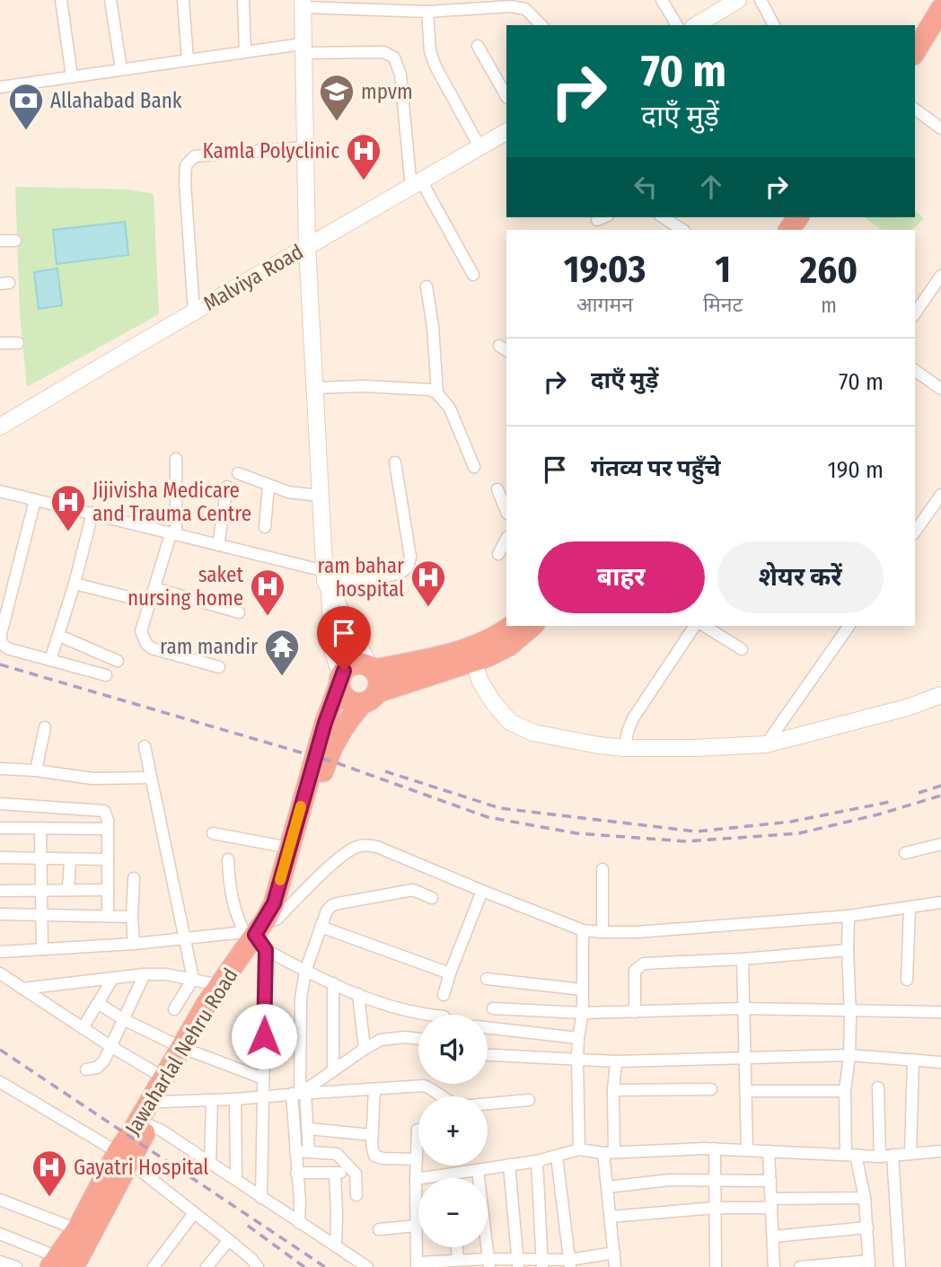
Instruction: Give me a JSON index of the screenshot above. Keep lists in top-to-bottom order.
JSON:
{
  "streets": {
    "highway": ["Jawaharlal Nehru Road"],
    "street": ["Malviya Road"]
  },
  "places": {
    "school or university": ["mpvm"],
    "bank": ["Allahabad Bank"],
    "hospital": [
      "Kamla Polyclinic",
      "Jijivisha Medicare and Trauma Centre",
      "ram bahar hospital",
      "saket nursing home",
      "Gayatri Hospital"
    ],
    "temple": ["ram mandir"]
  },
  "page": {
    "turn": ["70 m", "दाएँ मुड़ें"],
    "eta": [
      "19:03",
      "आगमन",
      "1",
      "मिनट",
      "260",
      "m"
    ],
    "list": [
      {
        "name": "दाएँ मुड़ें",
        "value": "70 m"
      },
      {
        "name": "गंतव्य पर पहुँचे",
        "value": "190 m"
      }
    ],
    "buttons": ["बाहर", "शेयर करें"],
    "map_buttons": ["+", "−"]
  }
}
